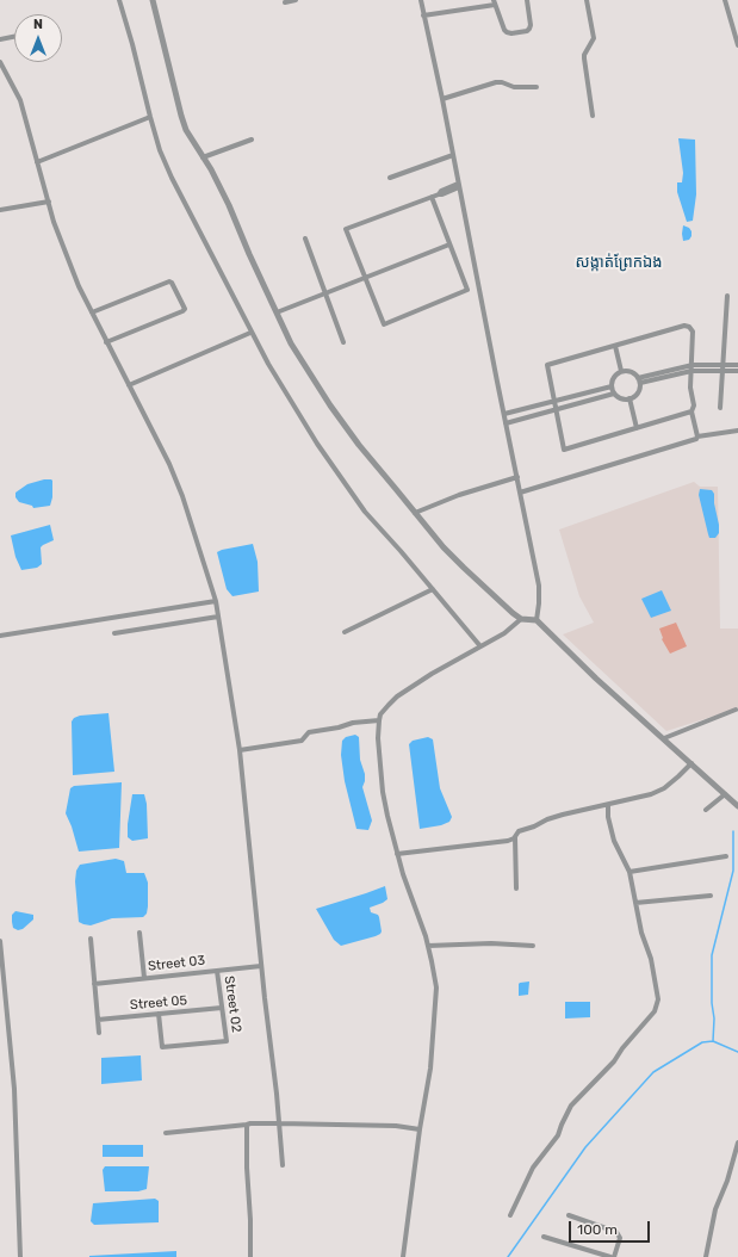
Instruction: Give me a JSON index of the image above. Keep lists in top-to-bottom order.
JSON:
{
  "streets": {
    "street": ["Street 03", "Street 05", "Street 02"]
  },
  "crossings": [
    ["Street 03", "Street 02"],
    ["Street 05", "Street 02"]
  ],
  "districts": ["សង្កាត់ព្រែកឯង"],
  "scale_bar": "100 m",
  "north": "top"
}
